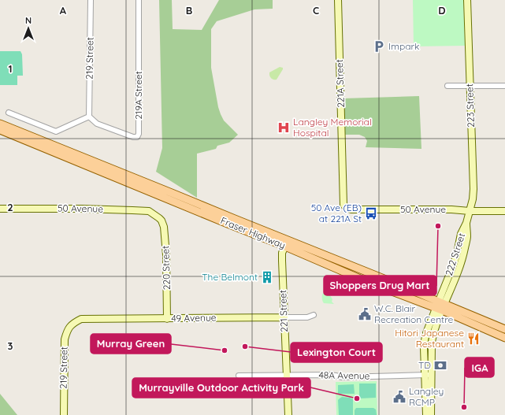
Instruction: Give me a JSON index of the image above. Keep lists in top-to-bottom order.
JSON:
{
  "streets": {
    "main road": ["Fraser Highway"],
    "street": [
      "219 Street",
      "221A Street",
      "219A Street",
      "223 Street",
      "50 Avenue",
      "222 Street",
      "220 Street",
      "221 Street",
      "49 Avenue",
      "48A Avenue"
    ]
  },
  "crossings": [
    ["219 Street", "219A Street"],
    ["219 Street", "49 Avenue"],
    ["221A Street", "50 Avenue"],
    ["223 Street", "50 Avenue"],
    ["223 Street", "222 Street"],
    ["50 Avenue", "222 Street"],
    ["50 Avenue", "220 Street"],
    ["Fraser Highway", "222 Street"],
    ["Fraser Highway", "221 Street"],
    ["222 Street", "48A Avenue"],
    ["220 Street", "49 Avenue"],
    ["221 Street", "49 Avenue"],
    ["221 Street", "48A Avenue"]
  ],
  "places": {
    "parking": ["Impark"],
    "hospital": ["Langley Memorial Hospital"],
    "bus stop": ["50 Ave (EB) at 221A St"],
    "other": [
      "Shoppers Drug Mart",
      "Lexington Court",
      "Murray Green",
      "Murrayville Outdoor Activity Park",
      "IGA"
    ],
    "building": ["The Belmont"],
    "public building": ["W.C. Blair Recreation Centre", "Langley RCMP"],
    "restaurant": ["Hitori Japanese Restaurant"],
    "bank": ["TD"]
  },
  "north": "top",
  "grid": {
    "columns": [
      "A",
      "B",
      "C",
      "D"
    ],
    "rows": ["1", "2", "3"]
  }
}
